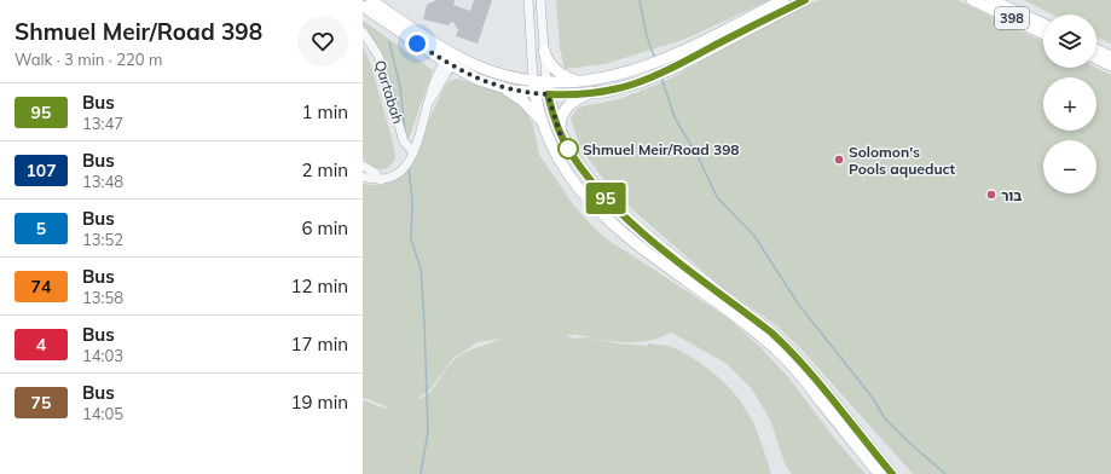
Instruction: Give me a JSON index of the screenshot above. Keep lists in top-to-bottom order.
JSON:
{
  "streets": {
    "main road": ["398"],
    "street": ["Qartabah"]
  },
  "places": ["Shmuel Meir/Road 398", "Solomon's Pools aqueduct", "בור"],
  "lines": ["bus line 95"],
  "page": {
    "heading": ["Shmuel Meir/Road 398", "Walk · 3 min · 220 m"],
    "on_map": "95",
    "map_buttons": ["+", "−"],
    "list": [
      {
        "mark": "95",
        "name": "Bus",
        "note": "13:47",
        "value": "1 min"
      },
      {
        "mark": "107",
        "name": "Bus",
        "note": "13:48",
        "value": "2 min"
      },
      {
        "mark": "5",
        "name": "Bus",
        "note": "13:52",
        "value": "6 min"
      },
      {
        "mark": "74",
        "name": "Bus",
        "note": "13:58",
        "value": "12 min"
      },
      {
        "mark": "4",
        "name": "Bus",
        "note": "14:03",
        "value": "17 min"
      },
      {
        "mark": "75",
        "name": "Bus",
        "note": "14:05",
        "value": "19 min"
      }
    ]
  }
}
